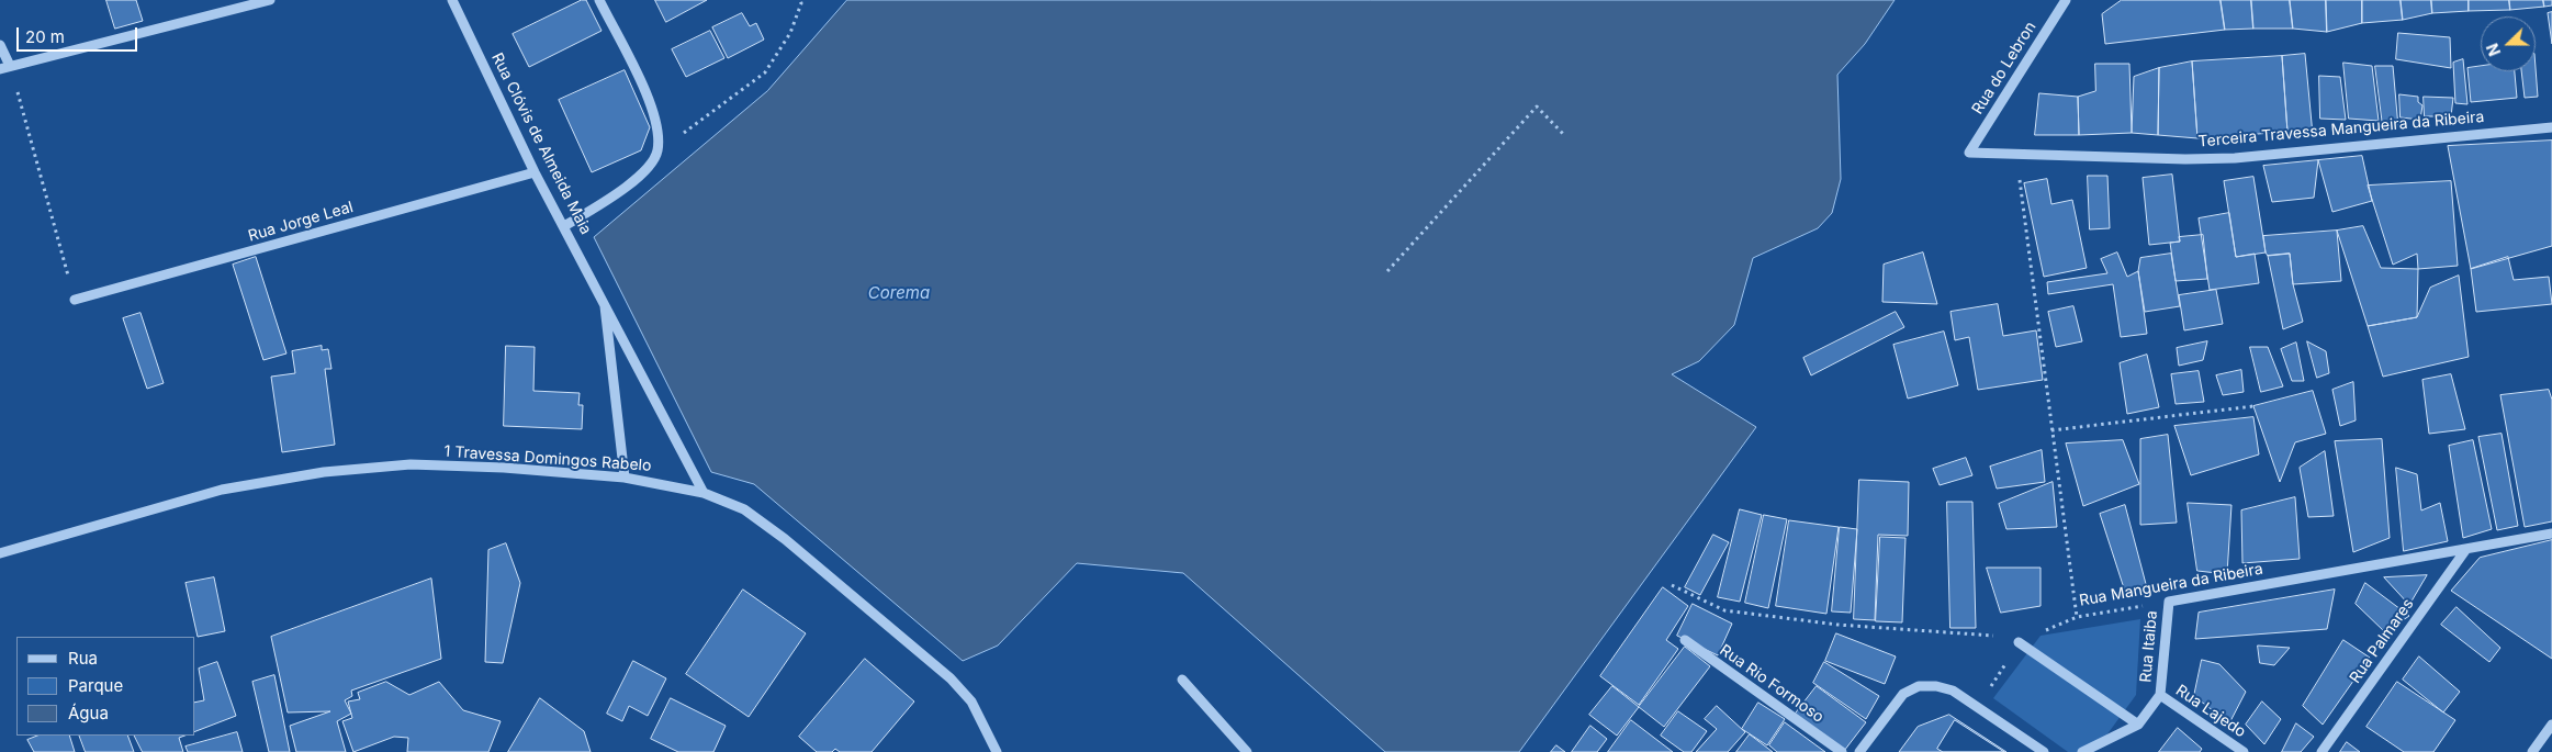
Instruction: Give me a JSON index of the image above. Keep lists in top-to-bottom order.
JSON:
{
  "streets": {
    "street": [
      "Rua do Lebron",
      "Terceira Travessa Mangueira da Ribeira",
      "Rua Clóvis de Almeida Maia",
      "Rua Jorge Leal",
      "1 Travessa Domingos Rabelo",
      "Rua Mangueira da Ribeira",
      "Rua Palmares",
      "Rua Itaiba",
      "Rua Rio Formoso",
      "Rua Lajedo"
    ]
  },
  "crossings": [
    ["Rua do Lebron", "Terceira Travessa Mangueira da Ribeira"],
    ["Rua Clóvis de Almeida Maia", "Rua Jorge Leal"],
    ["Rua Clóvis de Almeida Maia", "1 Travessa Domingos Rabelo"],
    ["Rua Mangueira da Ribeira", "Rua Palmares"],
    ["Rua Mangueira da Ribeira", "Rua Itaiba"],
    ["Rua Itaiba", "Rua Lajedo"]
  ],
  "water": ["Corema"],
  "legend": ["Rua", "Parque", "Água"],
  "scale_bar": "20 m",
  "north": "left"
}
